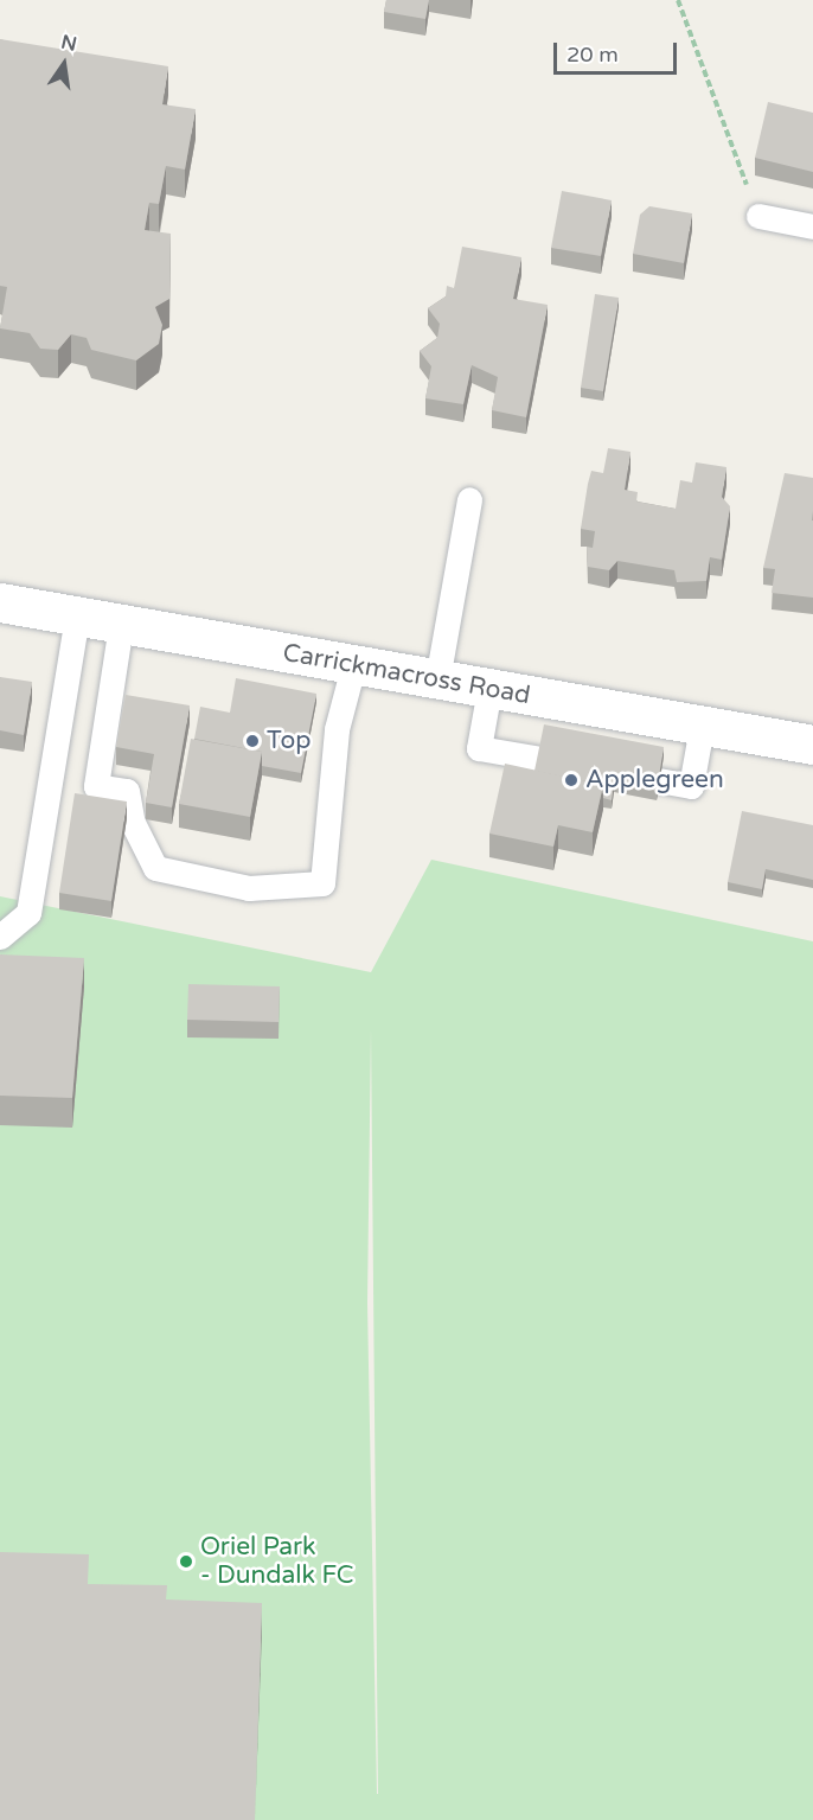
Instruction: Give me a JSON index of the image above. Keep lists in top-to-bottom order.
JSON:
{
  "streets": {
    "main road": ["Carrickmacross Road"]
  },
  "places": ["Top", "Applegreen", "Oriel Park - Dundalk FC"],
  "scale_bar": "20 m",
  "north": "top"
}
